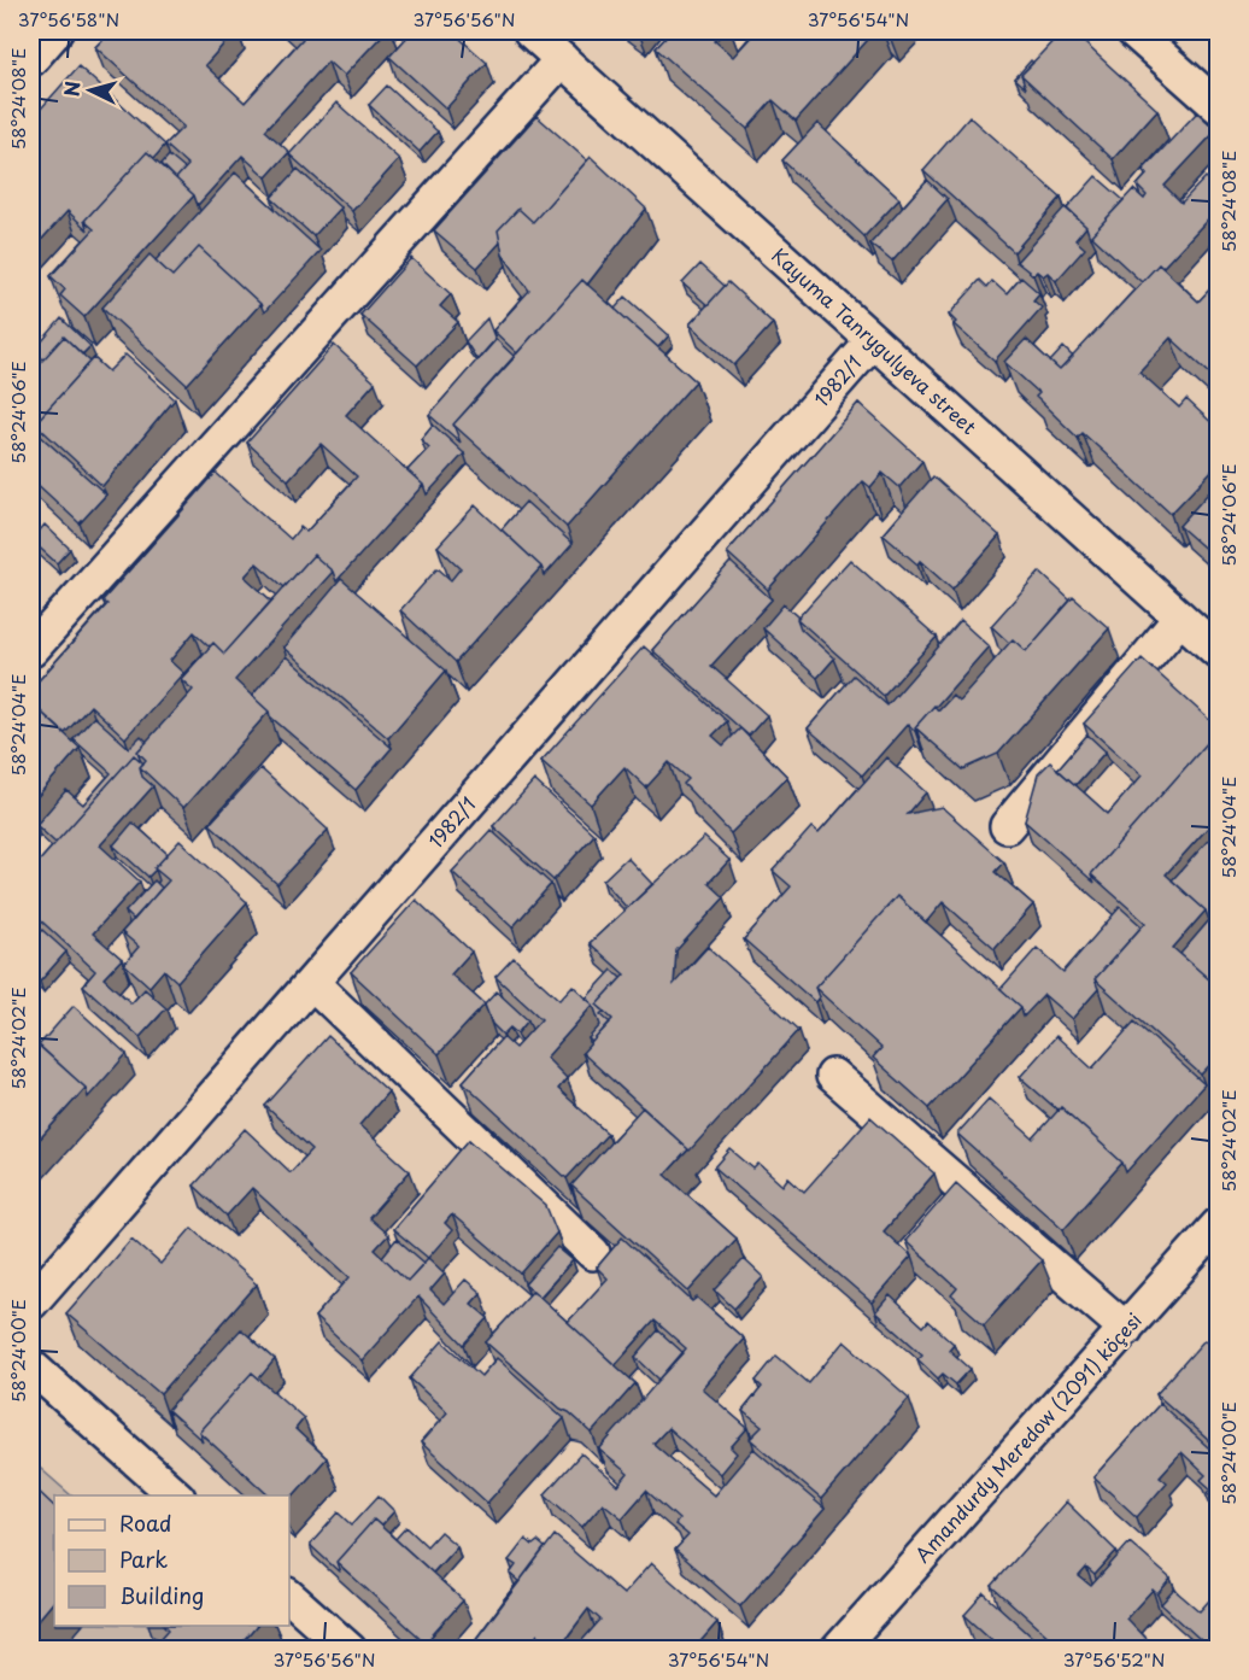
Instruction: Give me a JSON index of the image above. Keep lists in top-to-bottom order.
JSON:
{
  "streets": {
    "street": ["Kayuma Tanrygulyeva street", "1982/1", "Amandurdy Meredow (2091) köçesi"]
  },
  "crossings": [
    ["Kayuma Tanrygulyeva street", "1982/1"]
  ],
  "legend": ["Road", "Park", "Building"],
  "north": "left",
  "coordinates": [
    "37°56'58\"N",
    "37°56'56\"N",
    "37°56'54\"N",
    "58°24'08\"E",
    "58°24'06\"E",
    "58°24'04\"E",
    "58°24'02\"E",
    "58°24'00\"E",
    "37°56'52\"N"
  ]
}
